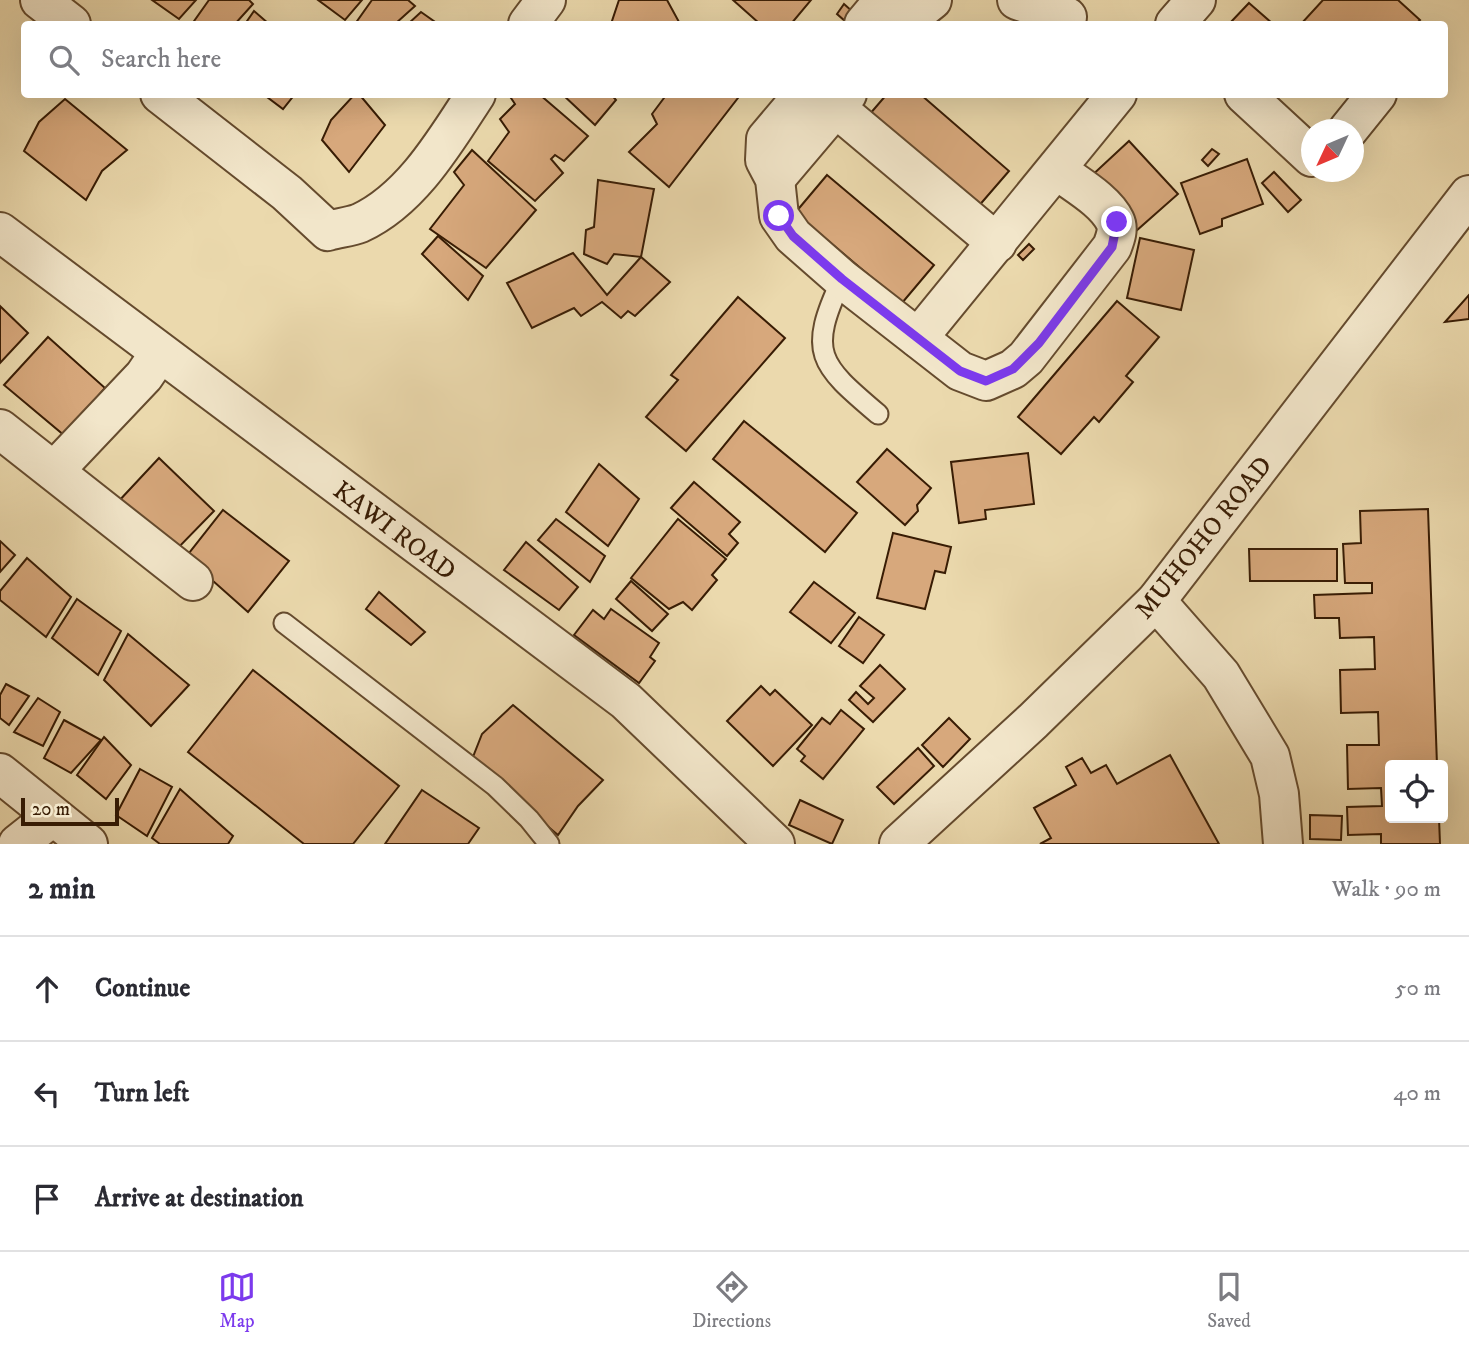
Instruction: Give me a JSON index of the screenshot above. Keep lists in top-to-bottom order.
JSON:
{
  "streets": {
    "street": ["KAWI ROAD", "MUHOHO ROAD"]
  },
  "scale_bar": "20 m",
  "north": "bottom left",
  "page": {
    "search": "Search here",
    "scale": "20 m",
    "heading": ["2 min", "Walk · 90 m"],
    "list": [
      ["Continue", "50 m"],
      ["Turn left", "40 m"],
      "Arrive at destination"
    ],
    "nav": ["Map", "Directions", "Saved"]
  }
}
